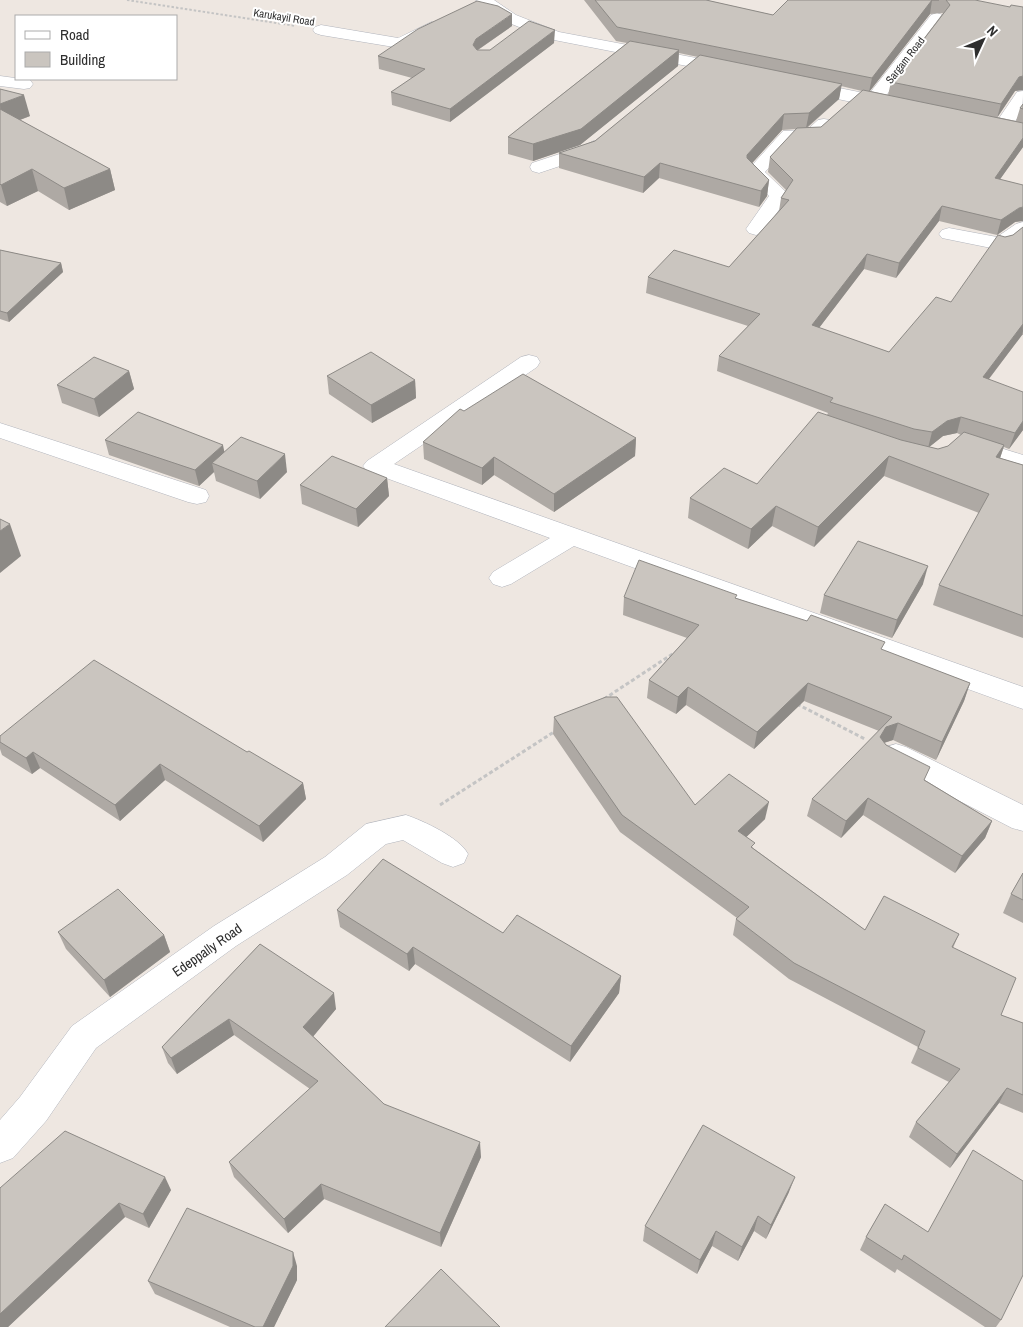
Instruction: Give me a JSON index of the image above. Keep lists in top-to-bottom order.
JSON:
{
  "streets": {
    "street": ["Sargam Road", "Edeppally Road"],
    "path": ["Karukayil Road"]
  },
  "legend": ["Road", "Building"],
  "north": "top right"
}
